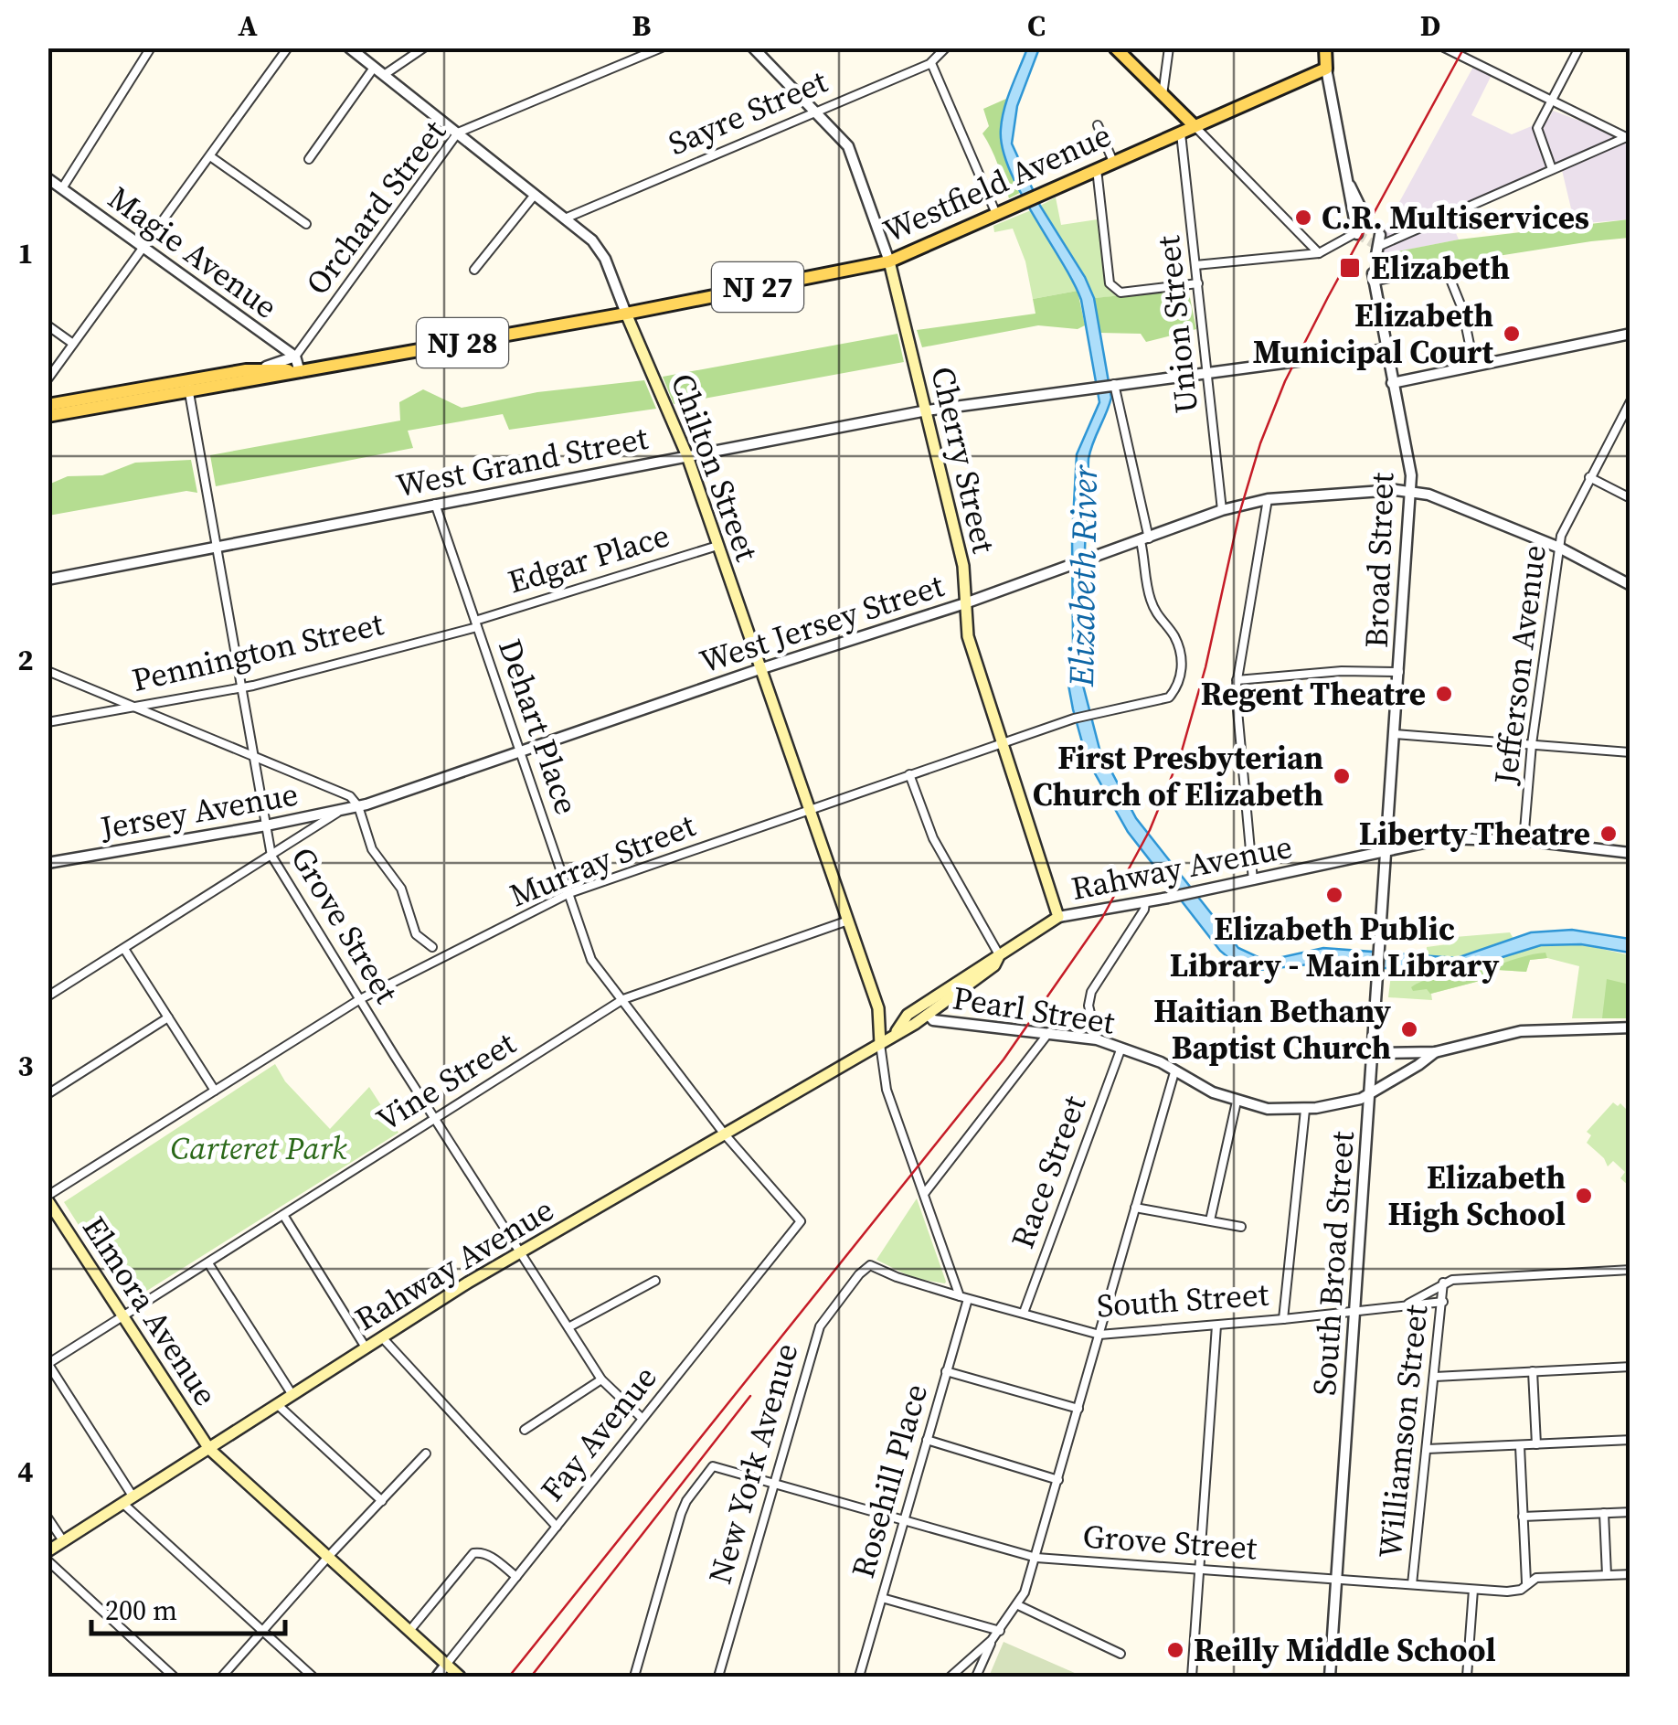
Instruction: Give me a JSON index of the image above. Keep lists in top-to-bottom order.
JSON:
{
  "streets": {
    "main road": [
      "Westfield Avenue",
      "NJ 27",
      "NJ 28",
      "Cherry Street",
      "Chilton Street",
      "Rahway Avenue",
      "Elmora Avenue"
    ],
    "street": [
      "Sayre Street",
      "Orchard Street",
      "Magie Avenue",
      "Union Street",
      "West Grand Street",
      "Edgar Place",
      "Broad Street",
      "West Jersey Street",
      "Pennington Street",
      "Jefferson Avenue",
      "Dehart Place",
      "Jersey Avenue",
      "Murray Street",
      "Grove Street",
      "Pearl Street",
      "Vine Street",
      "Race Street",
      "South Broad Street",
      "South Street",
      "Williamson Street",
      "Fay Avenue",
      "New York Avenue",
      "Rosehill Place"
    ]
  },
  "crossings": [
    ["Sayre Street", "Cherry Street"],
    ["Sayre Street", "Chilton Street"],
    ["Westfield Avenue", "Magie Avenue"],
    ["Westfield Avenue", "Union Street"],
    ["Westfield Avenue", "Cherry Street"],
    ["Westfield Avenue", "Chilton Street"],
    ["Westfield Avenue", "Grove Street"],
    ["Orchard Street", "Magie Avenue"],
    ["Orchard Street", "Chilton Street"],
    ["Union Street", "West Grand Street"],
    ["Union Street", "West Jersey Street"],
    ["Cherry Street", "West Grand Street"],
    ["Cherry Street", "West Jersey Street"],
    ["Cherry Street", "Murray Street"],
    ["Cherry Street", "Rahway Avenue"],
    ["West Grand Street", "Chilton Street"],
    ["West Grand Street", "Broad Street"],
    ["West Grand Street", "Dehart Place"],
    ["West Grand Street", "Grove Street"],
    ["Chilton Street", "Edgar Place"],
    ["Chilton Street", "West Jersey Street"],
    ["Chilton Street", "Murray Street"],
    ["Chilton Street", "Rahway Avenue"],
    ["Chilton Street", "Vine Street"],
    ["Edgar Place", "Pennington Street"],
    ["Edgar Place", "Dehart Place"],
    ["Broad Street", "West Jersey Street"],
    ["Broad Street", "Rahway Avenue"],
    ["Broad Street", "South Broad Street"],
    ["West Jersey Street", "Jefferson Avenue"],
    ["West Jersey Street", "Dehart Place"],
    ["West Jersey Street", "Jersey Avenue"],
    ["West Jersey Street", "Murray Street"],
    ["Pennington Street", "Dehart Place"],
    ["Pennington Street", "Grove Street"],
    ["Dehart Place", "Murray Street"],
    ["Dehart Place", "Rahway Avenue"],
    ["Dehart Place", "Vine Street"],
    ["Dehart Place", "Fay Avenue"],
    ["Jersey Avenue", "Grove Street"],
    ["Murray Street", "Grove Street"],
    ["Murray Street", "Elmora Avenue"],
    ["Rahway Avenue", "Grove Street"],
    ["Rahway Avenue", "Pearl Street"],
    ["Rahway Avenue", "South Broad Street"],
    ["Rahway Avenue", "Elmora Avenue"],
    ["Grove Street", "Vine Street"],
    ["Grove Street", "South Broad Street"],
    ["Grove Street", "Williamson Street"],
    ["Grove Street", "Fay Avenue"],
    ["Grove Street", "New York Avenue"],
    ["Grove Street", "Rosehill Place"],
    ["Pearl Street", "Race Street"],
    ["Pearl Street", "South Broad Street"],
    ["Vine Street", "Elmora Avenue"],
    ["Race Street", "South Street"],
    ["South Broad Street", "South Street"],
    ["South Street", "Williamson Street"],
    ["South Street", "New York Avenue"],
    ["South Street", "Rosehill Place"],
    ["Elmora Avenue", "Fay Avenue"],
    ["New York Avenue", "Rosehill Place"]
  ],
  "water": ["Elizabeth River"],
  "parks": ["Carteret Park"],
  "places": {
    "other": [
      "C.R. Multiservices",
      "Elizabeth Municipal Court",
      "Regent Theatre",
      "First Presbyterian Church of Elizabeth",
      "Liberty Theatre",
      "Elizabeth Public Library - Main Library",
      "Haitian Bethany Baptist Church",
      "Elizabeth High School",
      "Reilly Middle School"
    ],
    "transit": ["Elizabeth"]
  },
  "scale_bar": "200 m",
  "grid": {
    "columns": [
      "A",
      "B",
      "C",
      "D"
    ],
    "rows": [
      "1",
      "2",
      "3",
      "4"
    ]
  }
}
